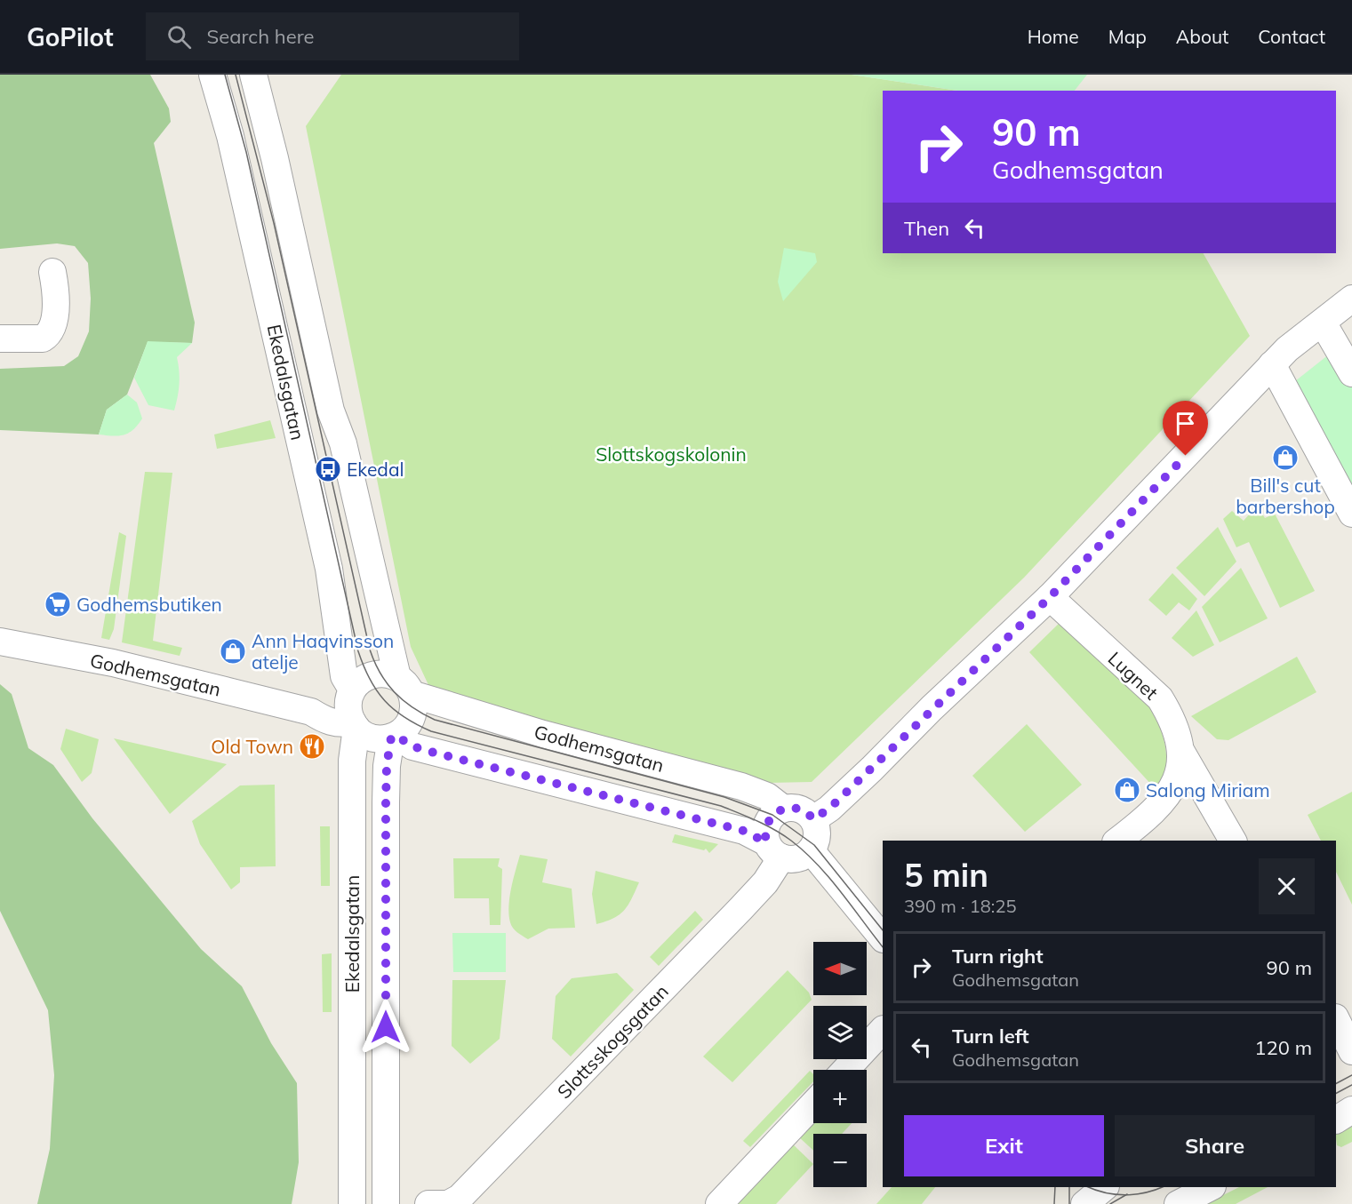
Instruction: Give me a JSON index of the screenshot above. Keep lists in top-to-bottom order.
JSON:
{
  "streets": {
    "street": [
      "Ekedalsgatan",
      "Godhemsgatan",
      "Lugnet",
      "Slottsskogsgatan"
    ]
  },
  "crossings": [
    ["Ekedalsgatan", "Godhemsgatan"],
    ["Godhemsgatan", "Slottsskogsgatan"]
  ],
  "parks": ["Slottskogskolonin"],
  "places": {
    "shop": ["Bill's cut barbershop", "Ann Haqvinsson atelje", "Salong Miriam"],
    "bus stop": ["Ekedal"],
    "supermarket": ["Godhemsbutiken"],
    "restaurant": ["Old Town"]
  },
  "north": "left",
  "page": {
    "header": "GoPilot",
    "search": "Search here",
    "nav": [
      "Home",
      "Map",
      "About",
      "Contact"
    ],
    "turn": ["90 m", "Godhemsgatan"],
    "then": "Then",
    "heading": ["5 min", "390 m · 18:25"],
    "list": [
      {
        "name": "Turn right",
        "note": "Godhemsgatan",
        "value": "90 m"
      },
      {
        "name": "Turn left",
        "note": "Godhemsgatan",
        "value": "120 m"
      }
    ],
    "map_buttons": ["+", "−"],
    "buttons": ["Exit", "Share"]
  }
}
